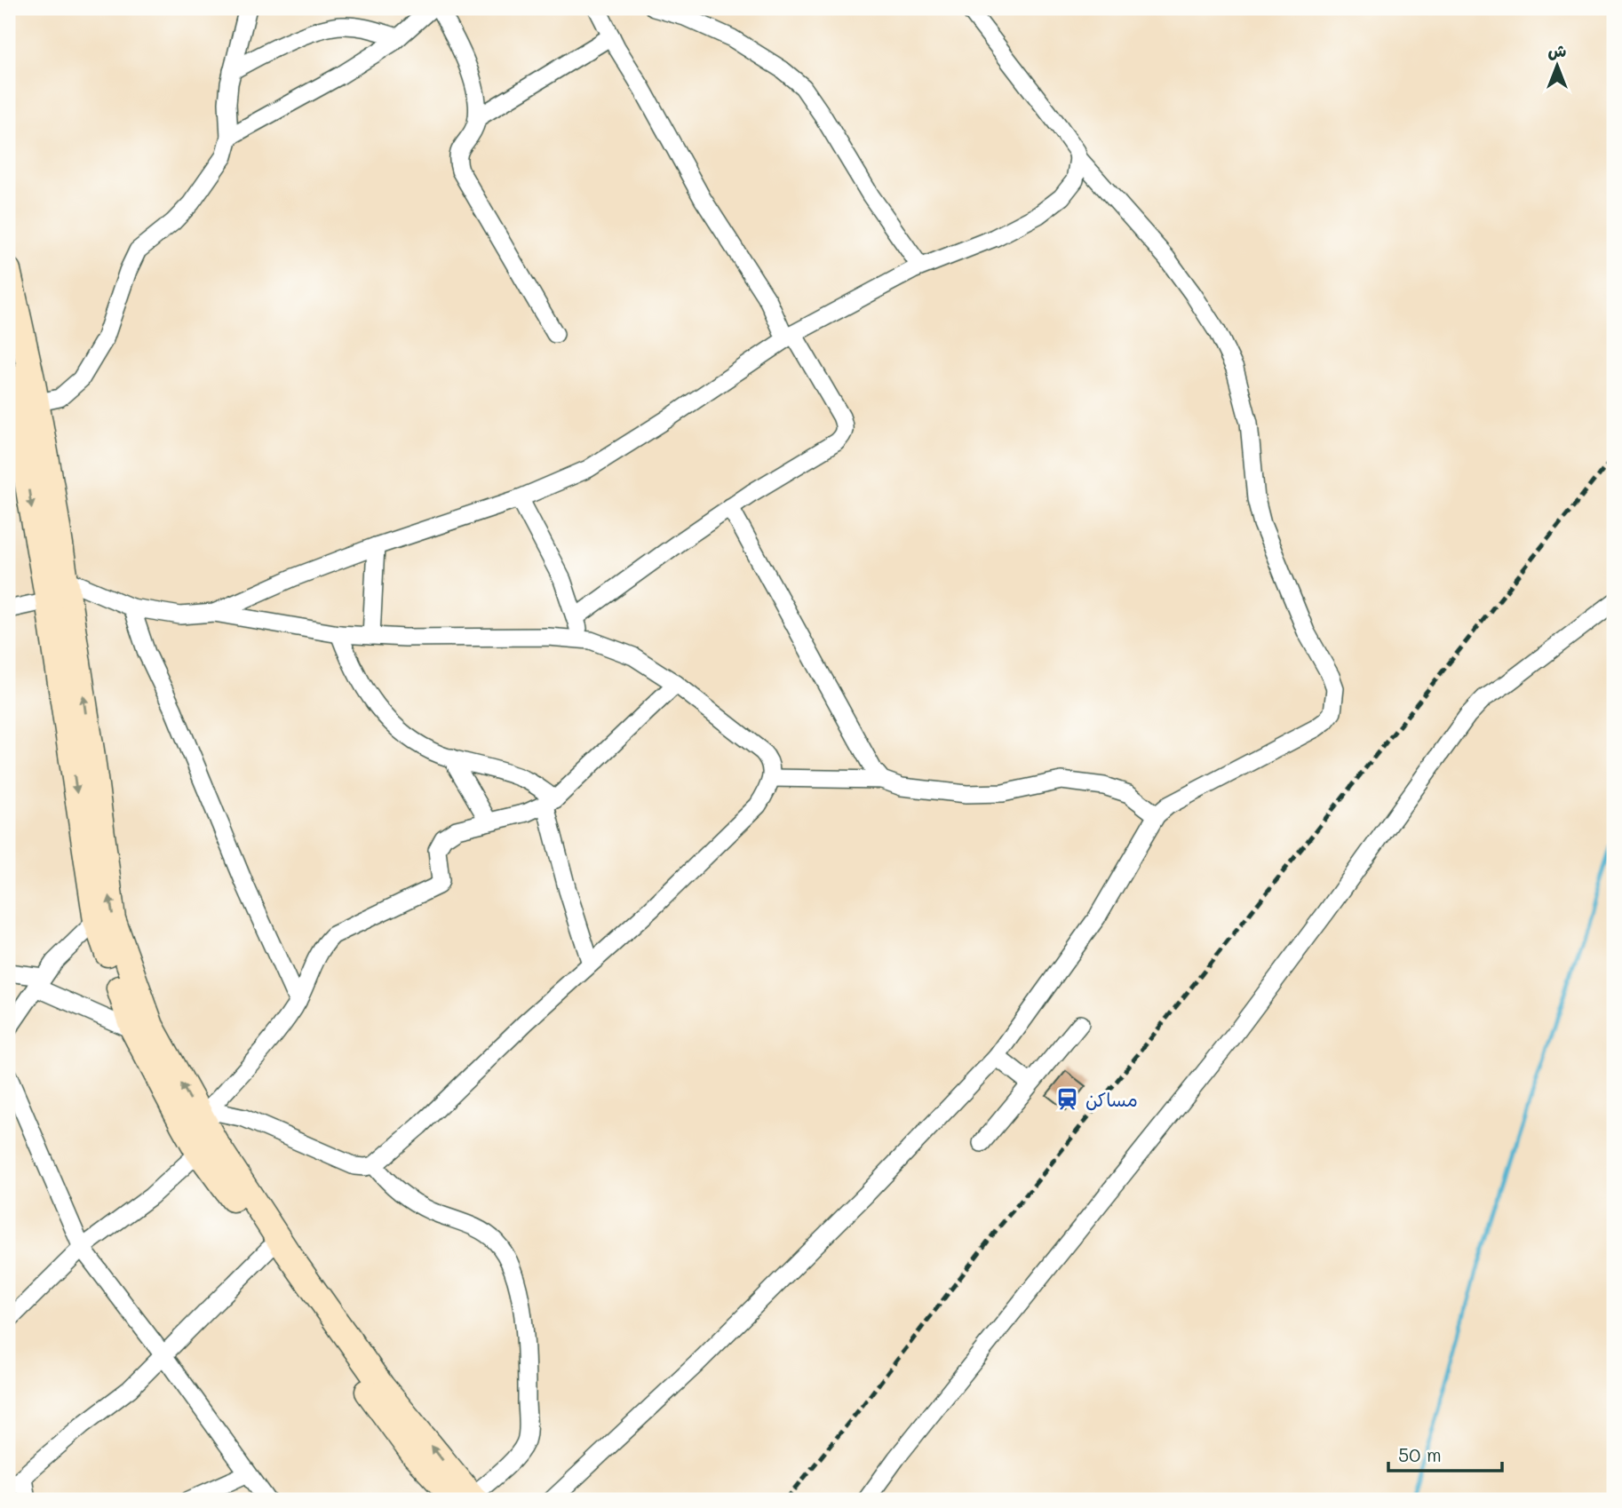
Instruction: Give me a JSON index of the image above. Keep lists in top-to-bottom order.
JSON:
{
  "places": {
    "station": ["مساكن"]
  },
  "scale_bar": "50 m",
  "north": "top"
}
